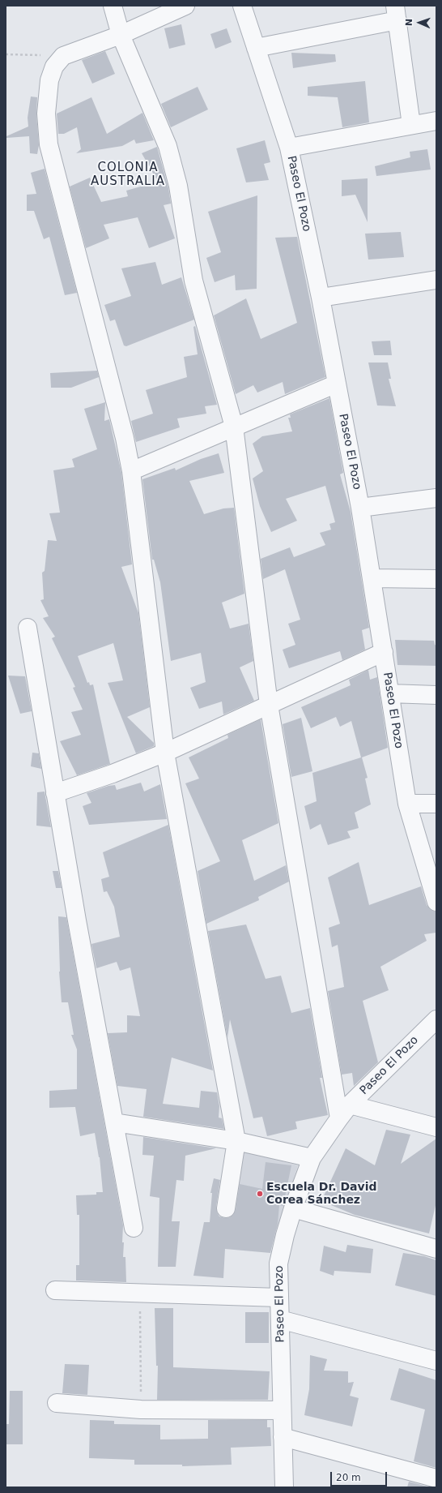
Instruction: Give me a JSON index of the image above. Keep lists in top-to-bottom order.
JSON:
{
  "streets": {
    "street": ["Paseo El Pozo"]
  },
  "districts": ["COLONIA AUSTRALIA"],
  "places": ["Escuela Dr. David Corea Sánchez"],
  "scale_bar": "20 m",
  "north": "left"
}
